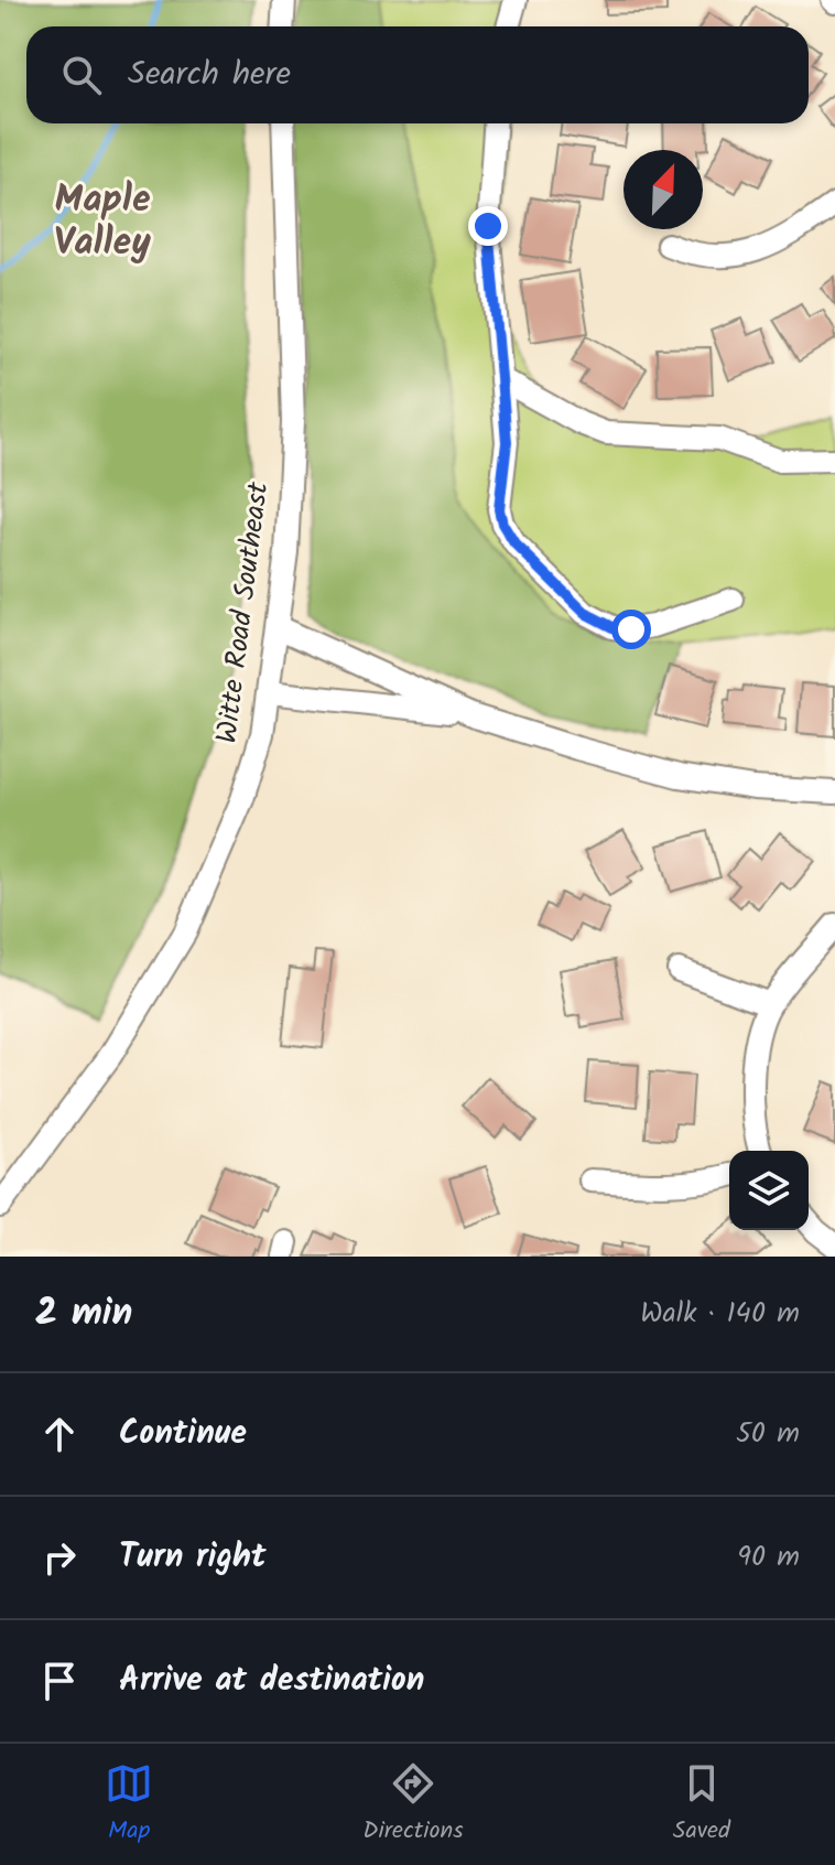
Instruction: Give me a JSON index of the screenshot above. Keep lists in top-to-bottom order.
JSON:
{
  "streets": {
    "street": ["Witte Road Southeast"]
  },
  "districts": ["Maple Valley"],
  "north": "top right",
  "page": {
    "search": "Search here",
    "heading": ["2 min", "Walk · 140 m"],
    "list": [
      ["Continue", "50 m"],
      ["Turn right", "90 m"],
      "Arrive at destination"
    ],
    "nav": ["Map", "Directions", "Saved"]
  }
}
